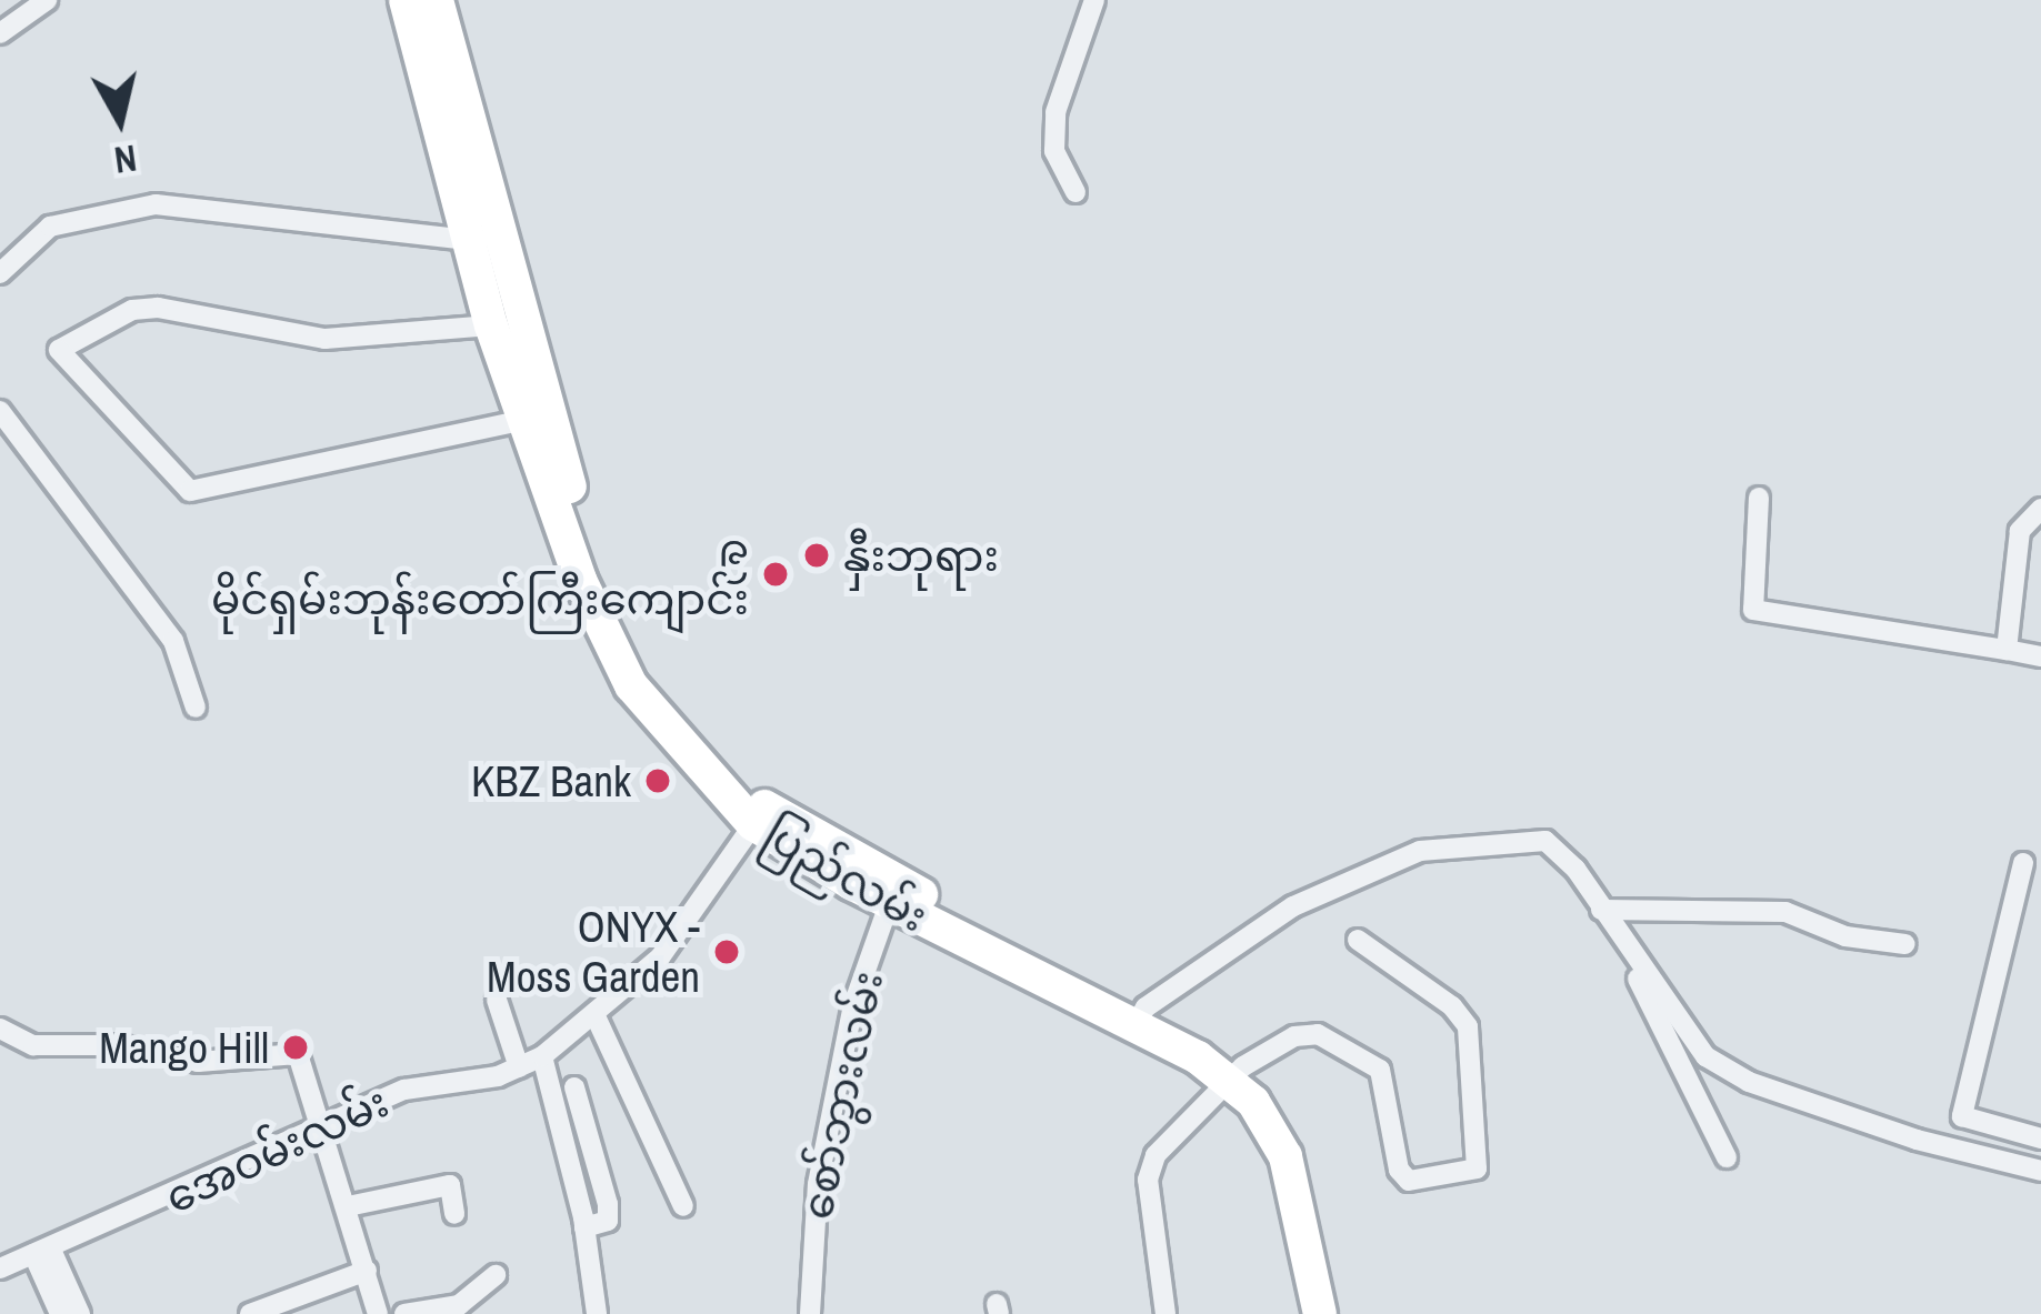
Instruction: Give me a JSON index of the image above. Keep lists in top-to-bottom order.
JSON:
{
  "streets": {
    "highway": ["ပြည်လမ်း"],
    "street": ["စော်ဘွားလမ်း", "အေဝမ်းလမ်း"]
  },
  "crossings": [
    ["ပြည်လမ်း", "စော်ဘွားလမ်း"],
    ["ပြည်လမ်း", "အေဝမ်းလမ်း"]
  ],
  "places": [
    "နှီးဘုရား",
    "၉ မိုင်ရှမ်းဘုန်းတော်ကြီးကျောင်း",
    "KBZ Bank",
    "ONYX - Moss Garden",
    "Mango Hill"
  ],
  "north": "bottom"
}
